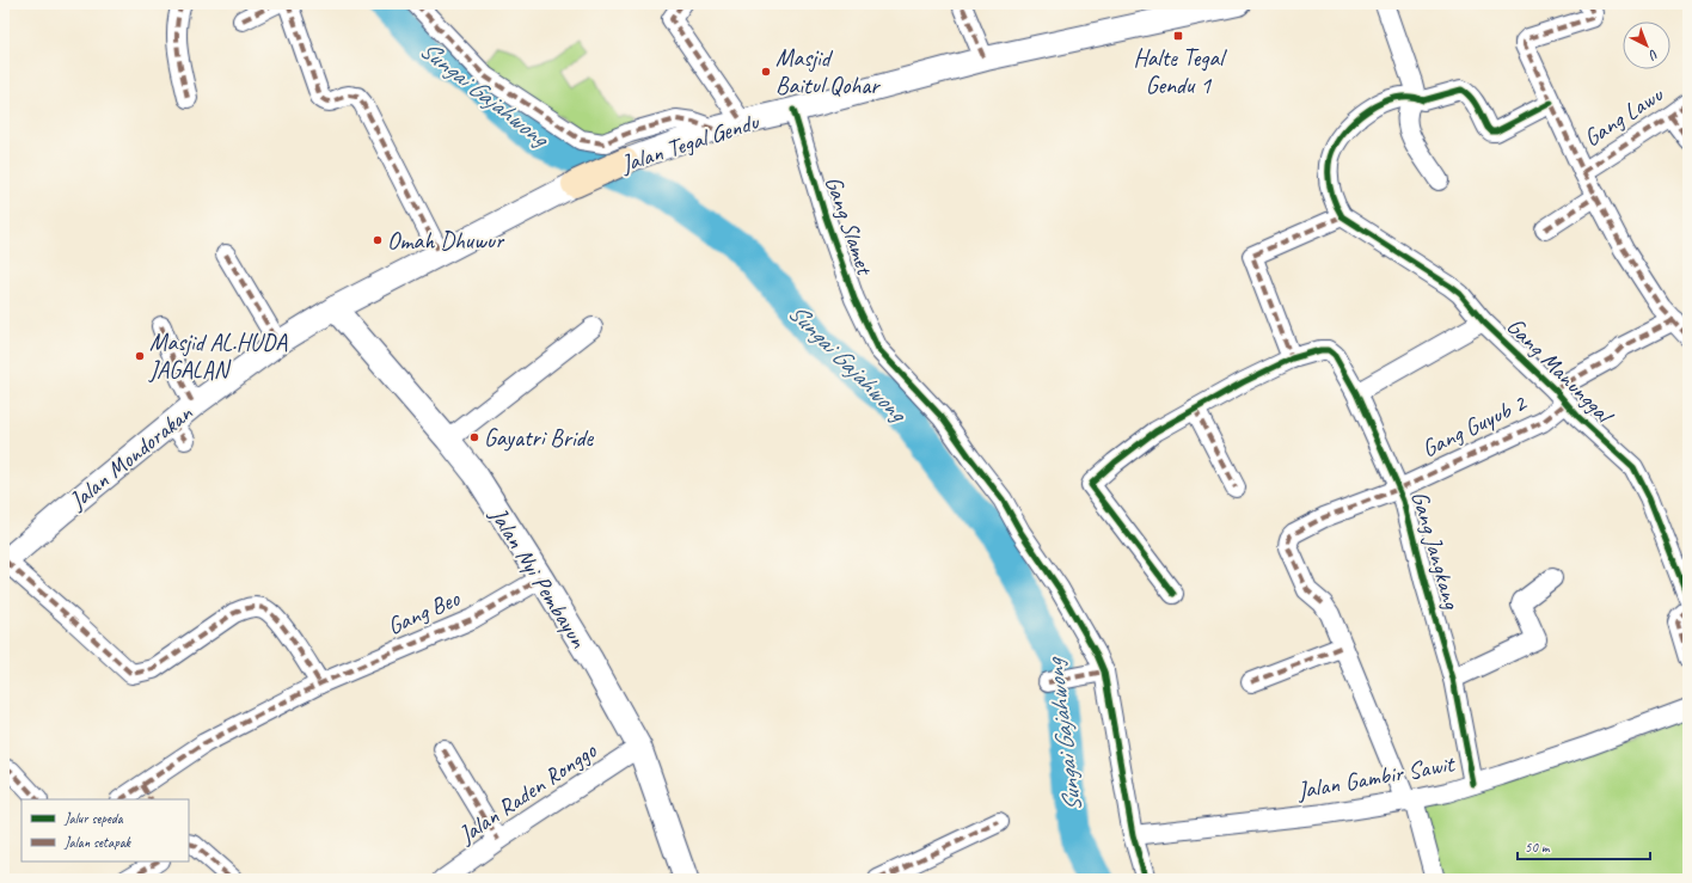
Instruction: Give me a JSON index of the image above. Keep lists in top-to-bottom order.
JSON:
{
  "streets": {
    "main road": ["Jalan Tegal Gendu"],
    "street": [
      "Gang Lawu",
      "Gang Slamet",
      "Gang Manunggal",
      "Gang Guyub 2",
      "Jalan Mondorakan",
      "Gang Jangkang",
      "Jalan Nyi Pembayun",
      "Gang Beo",
      "Jalan Gambir Sawit",
      "Jalan Raden Ronggo"
    ]
  },
  "crossings": [
    ["Jalan Tegal Gendu", "Gang Slamet"],
    ["Jalan Tegal Gendu", "Jalan Mondorakan"],
    ["Jalan Tegal Gendu", "Jalan Nyi Pembayun"],
    ["Gang Slamet", "Jalan Gambir Sawit"],
    ["Gang Manunggal", "Gang Guyub 2"],
    ["Gang Guyub 2", "Gang Jangkang"],
    ["Jalan Mondorakan", "Jalan Nyi Pembayun"],
    ["Gang Jangkang", "Jalan Gambir Sawit"],
    ["Jalan Nyi Pembayun", "Gang Beo"],
    ["Jalan Nyi Pembayun", "Jalan Raden Ronggo"]
  ],
  "water": ["Sungai Gajahwong"],
  "places": {
    "transit": ["Halte Tegal Gendu 1"],
    "other": [
      "Masjid Baitul Qohar",
      "Omah Dhuwur",
      "Masjid AL.HUDA JAGALAN",
      "Gayatri Bride"
    ]
  },
  "legend": ["Jalur sepeda", "Jalan setapak"],
  "scale_bar": "50 m",
  "north": "bottom right"
}
